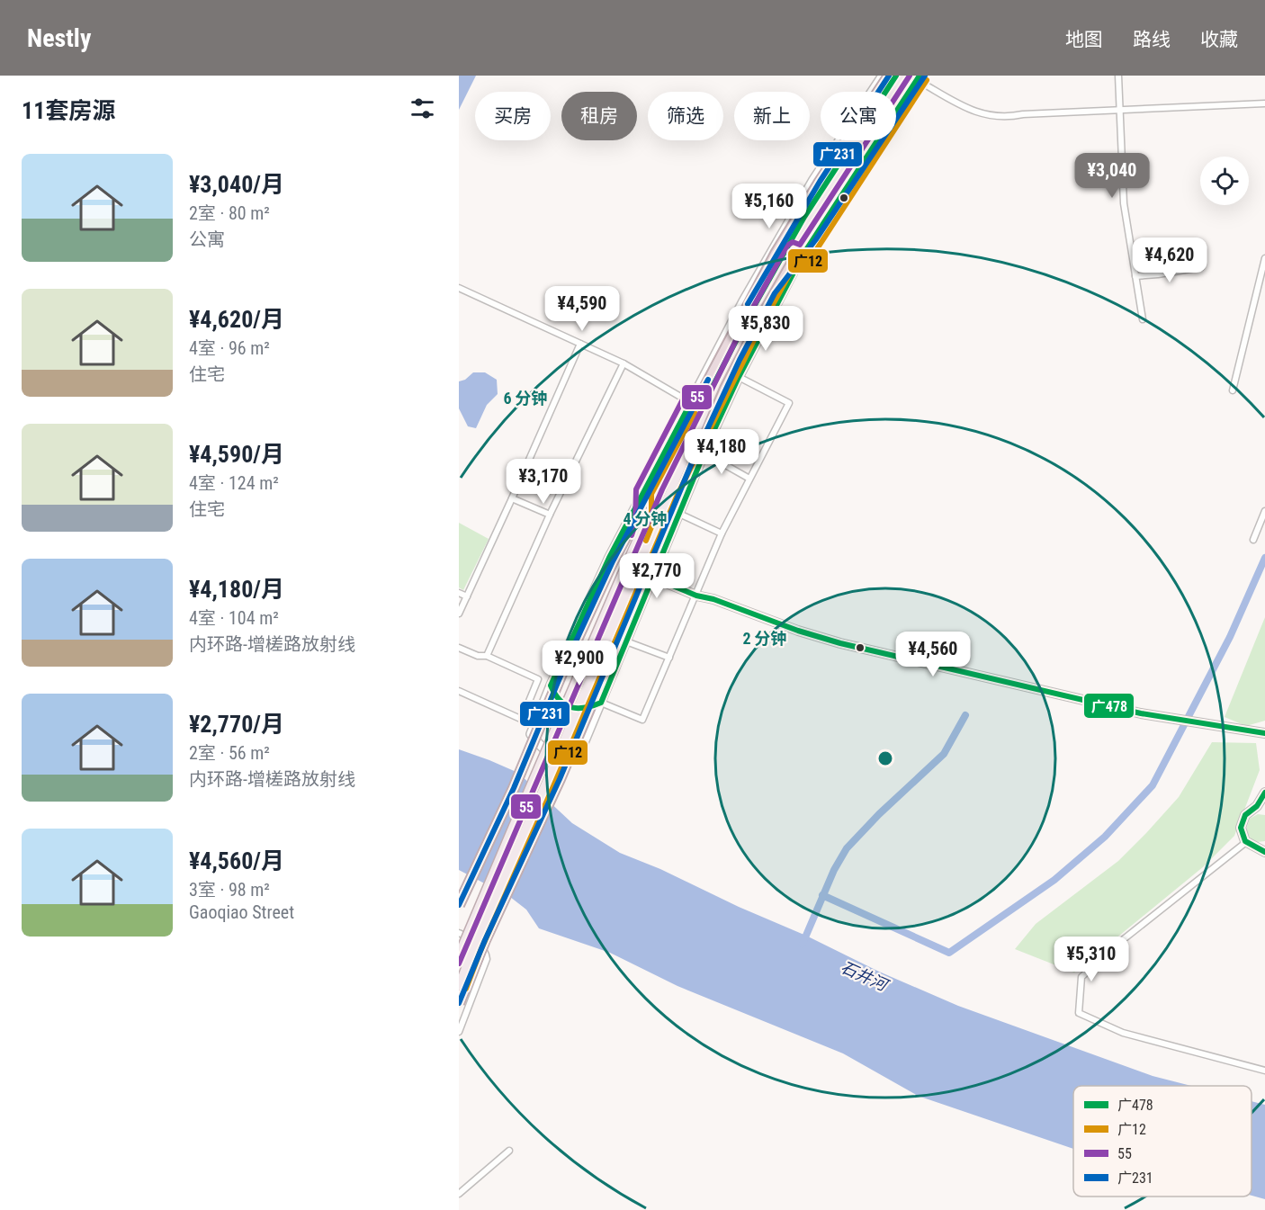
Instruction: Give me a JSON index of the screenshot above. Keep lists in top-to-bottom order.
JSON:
{
  "water": ["石井河"],
  "lines": [
    "transit line 广478",
    "transit line 55",
    "transit line 广231",
    "transit line 广12"
  ],
  "legend": [
    "广478",
    "广12",
    "55",
    "广231"
  ],
  "page": {
    "header": "Nestly",
    "nav": ["地图", "路线", "收藏"],
    "heading": "11套房源",
    "chip": [
      "买房",
      "租房",
      "筛选",
      "新上",
      "公寓"
    ],
    "list": [
      {
        "name": "¥3,040/月",
        "note": "2室 · 80 m² · 公寓"
      },
      {
        "name": "¥4,620/月",
        "note": "4室 · 96 m² · 住宅"
      },
      {
        "name": "¥4,590/月",
        "note": "4室 · 124 m² · 住宅"
      },
      {
        "name": "¥4,180/月",
        "note": "4室 · 104 m² · 内环路-增槎路放射线"
      },
      {
        "name": "¥2,770/月",
        "note": "2室 · 56 m² · 内环路-增槎路放射线"
      },
      {
        "name": "¥4,560/月",
        "note": "3室 · 98 m² · Gaoqiao Street"
      }
    ],
    "price": [
      "¥3,040",
      "¥5,160",
      "¥4,620",
      "¥4,590",
      "¥5,830",
      "¥4,180",
      "¥3,170",
      "¥2,770",
      "¥4,560",
      "¥2,900",
      "¥5,310"
    ]
  },
  "rings": ["6 分钟", "4 分钟", "2 分钟"]
}
